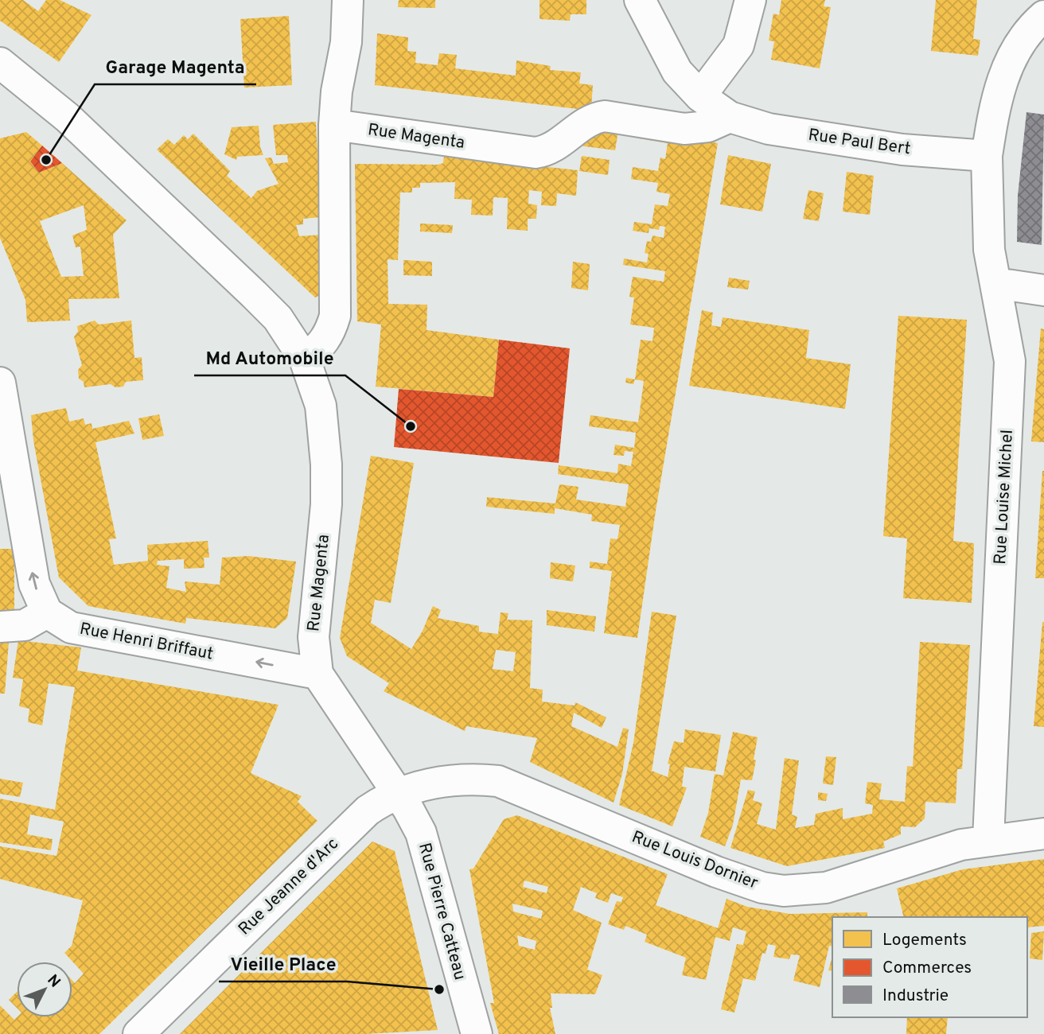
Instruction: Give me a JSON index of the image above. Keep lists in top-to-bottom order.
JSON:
{
  "streets": {
    "street": [
      "Rue Magenta",
      "Rue Paul Bert",
      "Rue Louise Michel",
      "Rue Henri Briffaut",
      "Rue Louis Dornier",
      "Rue Jeanne d'Arc",
      "Rue Pierre Catteau"
    ]
  },
  "crossings": [
    ["Rue Magenta", "Rue Paul Bert"],
    ["Rue Magenta", "Rue Henri Briffaut"],
    ["Rue Magenta", "Rue Pierre Catteau"],
    ["Rue Paul Bert", "Rue Louise Michel"],
    ["Rue Louise Michel", "Rue Louis Dornier"],
    ["Rue Louis Dornier", "Rue Jeanne d'Arc"],
    ["Rue Louis Dornier", "Rue Pierre Catteau"],
    ["Rue Jeanne d'Arc", "Rue Pierre Catteau"]
  ],
  "one_way": ["Rue Henri Briffaut"],
  "places": ["Garage Magenta", "Md Automobile", "Vieille Place"],
  "legend": ["Logements", "Commerces", "Industrie"],
  "north": "top right"
}
